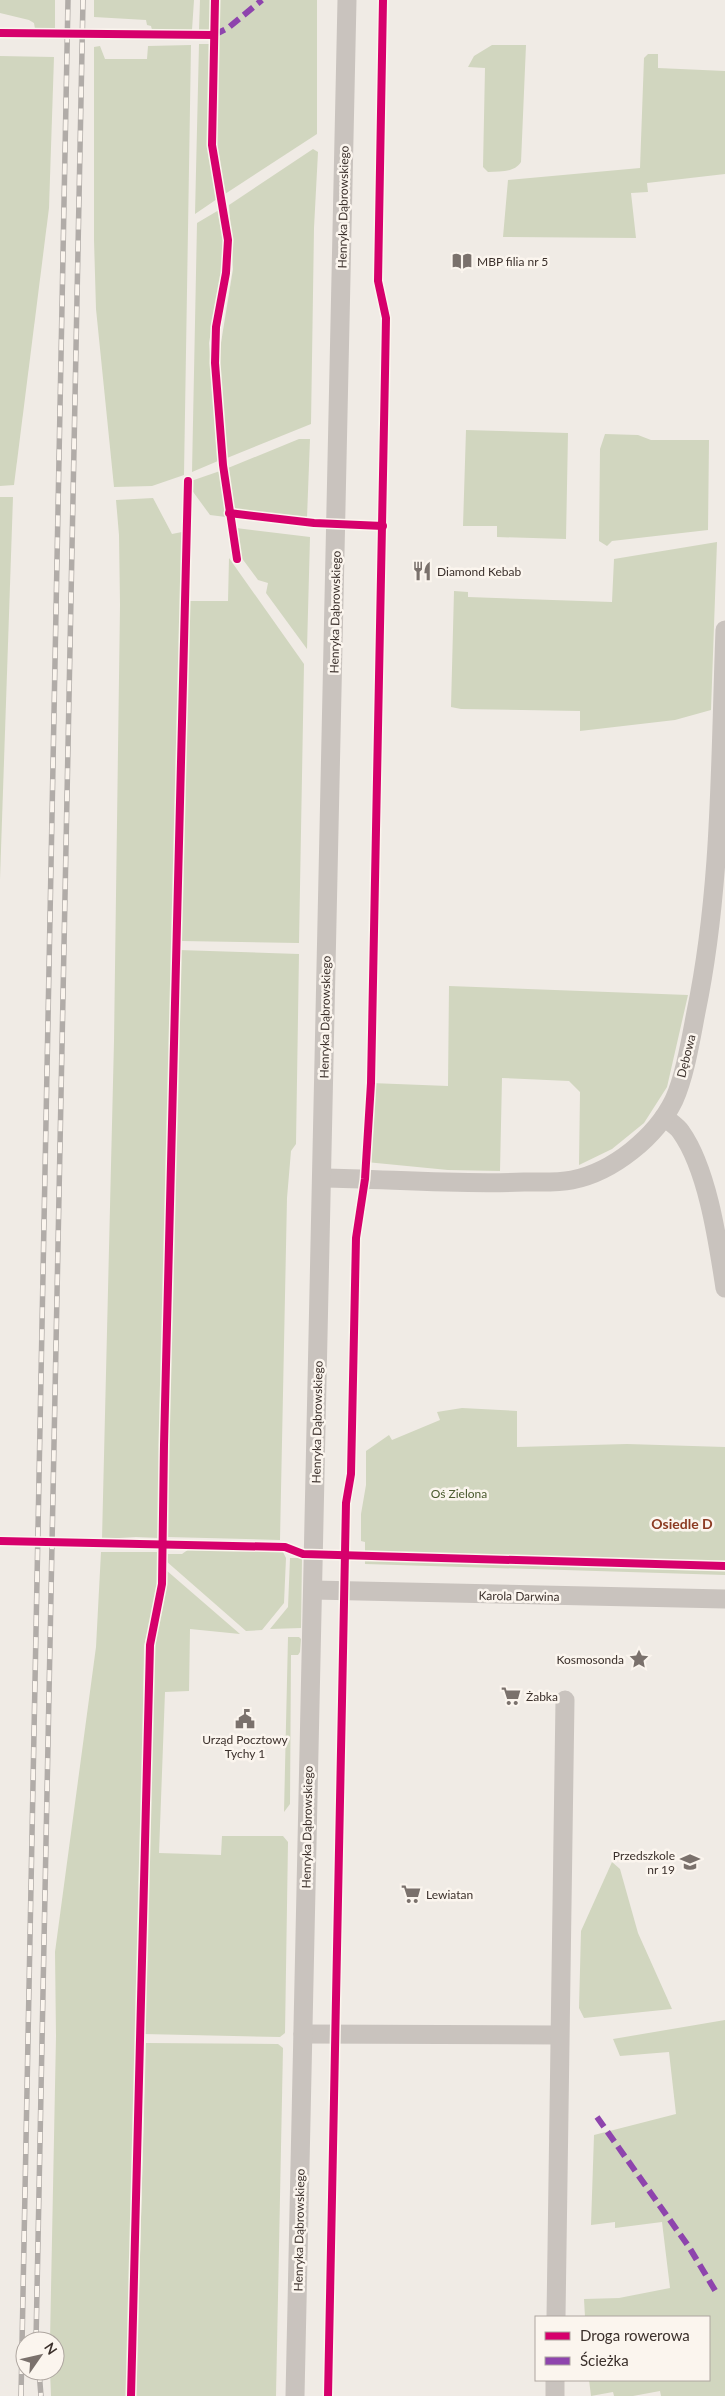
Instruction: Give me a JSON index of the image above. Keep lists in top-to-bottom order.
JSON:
{
  "streets": {
    "street": ["Henryka Dąbrowskiego", "Dębowa", "Karola Darwina"]
  },
  "crossings": [
    ["Henryka Dąbrowskiego", "Dębowa"],
    ["Henryka Dąbrowskiego", "Karola Darwina"]
  ],
  "districts": ["Osiedle D"],
  "parks": ["Oś Zielona"],
  "places": {
    "library": ["MBP filia nr 5"],
    "restaurant": ["Diamond Kebab"],
    "place": ["Kosmosonda"],
    "supermarket": ["Żabka", "Lewiatan"],
    "public building": ["Urząd Pocztowy Tychy 1"],
    "school or university": ["Przedszkole nr 19"]
  },
  "legend": ["Droga rowerowa", "Ścieżka"],
  "north": "top right"
}
